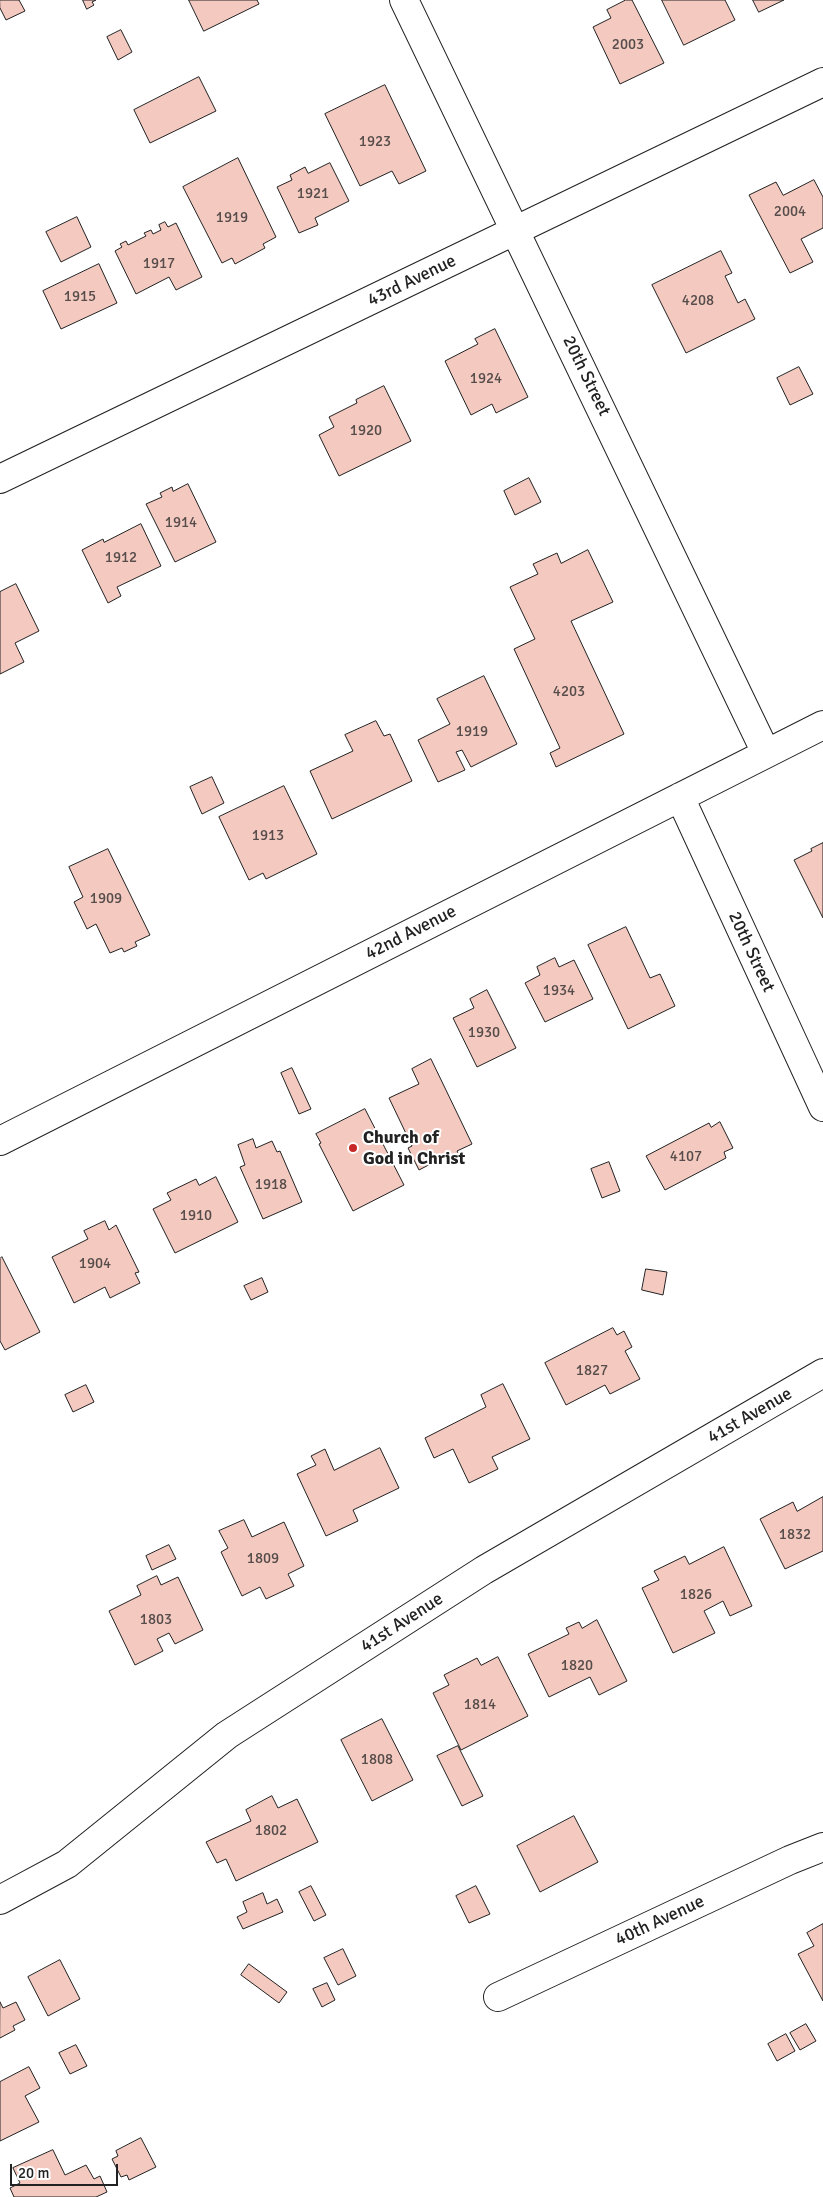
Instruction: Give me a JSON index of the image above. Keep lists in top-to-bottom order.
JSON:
{
  "streets": {
    "street": [
      "43rd Avenue",
      "20th Street",
      "42nd Avenue",
      "41st Avenue",
      "40th Avenue"
    ]
  },
  "crossings": [
    ["43rd Avenue", "20th Street"],
    ["20th Street", "42nd Avenue"]
  ],
  "places": ["Church of God in Christ"],
  "house_numbers": [
    "2003",
    "1923",
    "1921",
    "2004",
    "1919",
    "1917",
    "1915",
    "4208",
    "1924",
    "1920",
    "1914",
    "1912",
    "4203",
    "1919",
    "1913",
    "1909",
    "1934",
    "1930",
    "4107",
    "1918",
    "1910",
    "1904",
    "1827",
    "1832",
    "1809",
    "1826",
    "1803",
    "1820",
    "1814",
    "1808",
    "1802"
  ],
  "scale_bar": "20 m"
}
